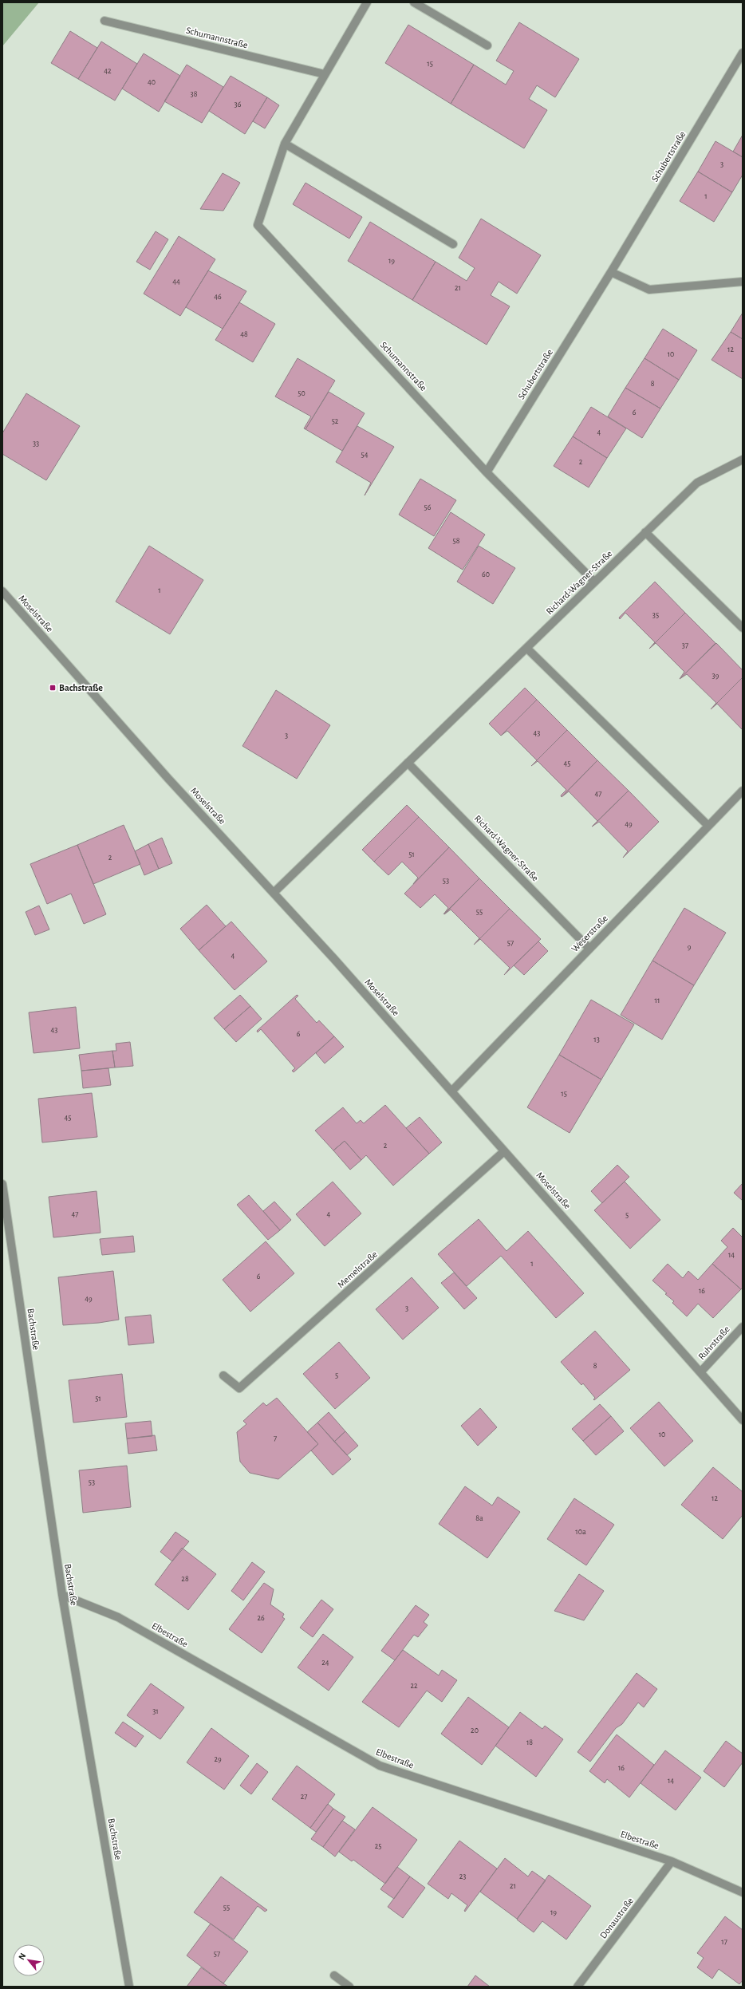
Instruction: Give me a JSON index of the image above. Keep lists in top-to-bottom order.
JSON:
{
  "streets": {
    "street": [
      "Schumannstraße",
      "Schubertstraße",
      "Richard-Wagner-Straße",
      "Moselstraße",
      "Weserstraße",
      "Memelstraße",
      "Bachstraße",
      "Ruhrstraße",
      "Elbestraße",
      "Donaustraße"
    ]
  },
  "crossings": [
    ["Schumannstraße", "Schubertstraße"],
    ["Schumannstraße", "Richard-Wagner-Straße"],
    ["Richard-Wagner-Straße", "Moselstraße"],
    ["Richard-Wagner-Straße", "Weserstraße"],
    ["Moselstraße", "Weserstraße"],
    ["Moselstraße", "Memelstraße"],
    ["Moselstraße", "Ruhrstraße"],
    ["Bachstraße", "Elbestraße"],
    ["Elbestraße", "Donaustraße"]
  ],
  "places": {
    "transit": ["Bachstraße"]
  },
  "house_numbers": [
    "15",
    "42",
    "40",
    "38",
    "36",
    "3",
    "1",
    "19",
    "44",
    "21",
    "46",
    "48",
    "12",
    "10",
    "8",
    "50",
    "6",
    "52",
    "4",
    "33",
    "54",
    "2",
    "56",
    "58",
    "60",
    "1",
    "35",
    "37",
    "39",
    "43",
    "3",
    "45",
    "47",
    "49",
    "51",
    "2",
    "53",
    "55",
    "57",
    "9",
    "4",
    "11",
    "43",
    "6",
    "13",
    "15",
    "45",
    "2",
    "47",
    "4",
    "5",
    "14",
    "1",
    "6",
    "16",
    "49",
    "3",
    "8",
    "5",
    "51",
    "10",
    "7",
    "53",
    "12",
    "8a",
    "10a",
    "28",
    "26",
    "24",
    "22",
    "31",
    "20",
    "18",
    "29",
    "16",
    "14",
    "27",
    "25",
    "23",
    "21",
    "55",
    "19",
    "17",
    "57"
  ],
  "north": "top left"
}
